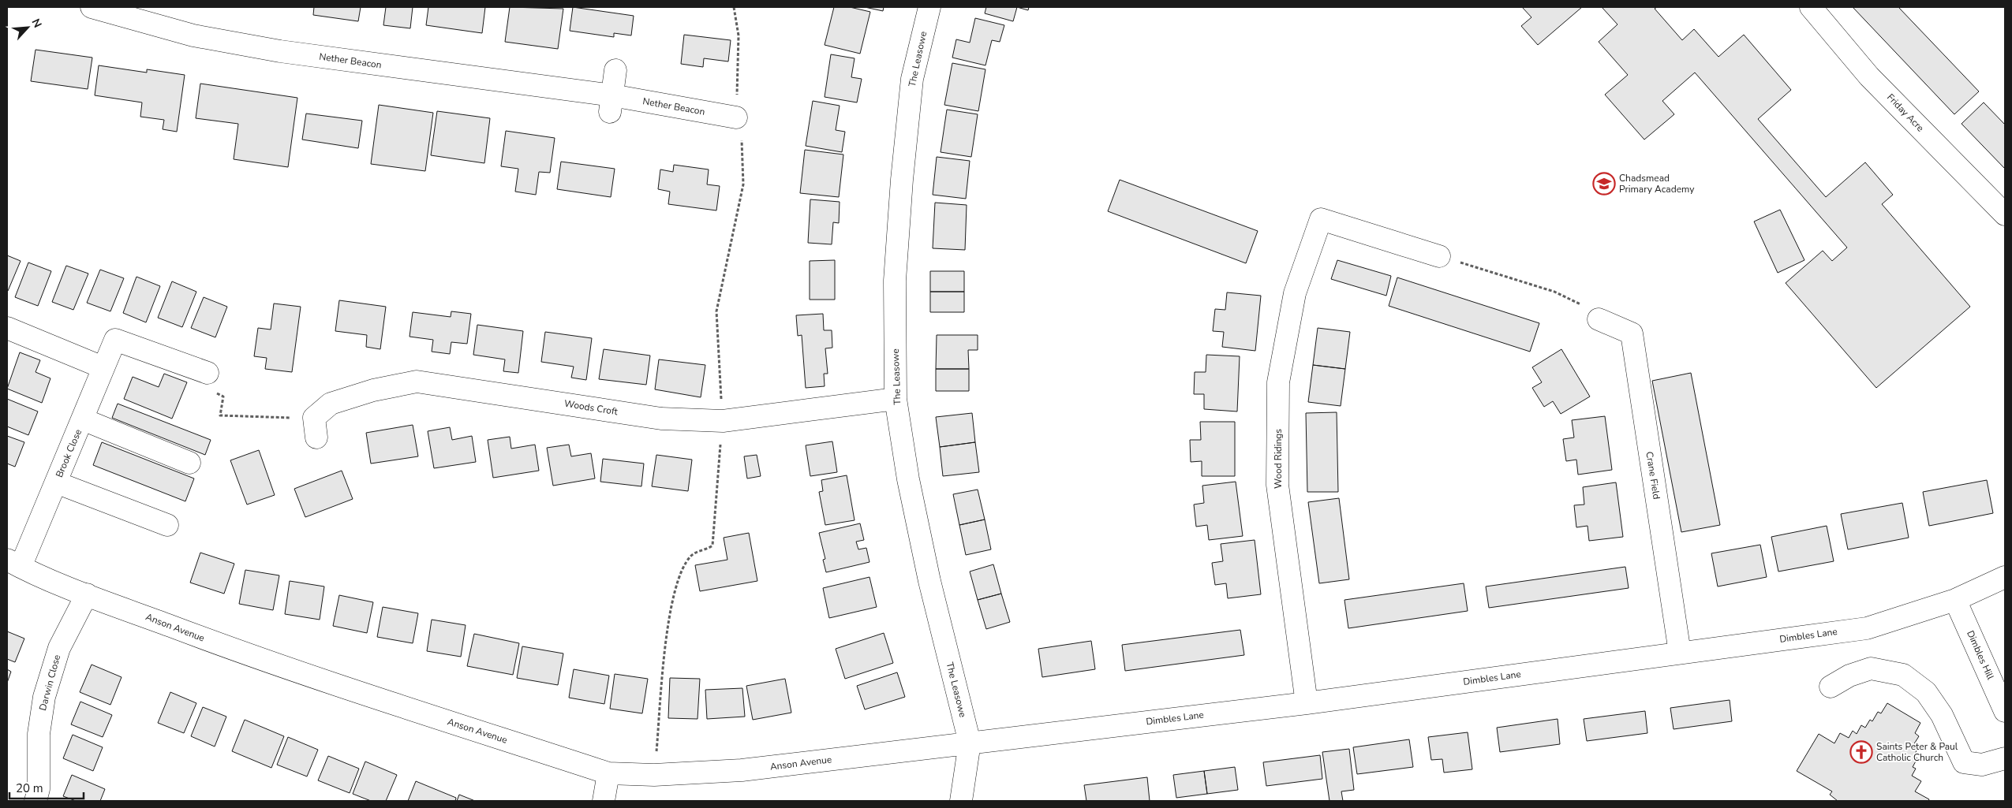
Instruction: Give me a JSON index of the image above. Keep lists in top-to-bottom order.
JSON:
{
  "streets": {
    "street": [
      "The Leasowe",
      "Nether Beacon",
      "Friday Acre",
      "Woods Croft",
      "Brook Close",
      "Wood Ridings",
      "Crane Field",
      "Anson Avenue",
      "Dimbles Lane",
      "Dimbles Hill",
      "Darwin Close"
    ]
  },
  "crossings": [
    ["The Leasowe", "Woods Croft"],
    ["The Leasowe", "Anson Avenue"],
    ["The Leasowe", "Dimbles Lane"],
    ["Brook Close", "Anson Avenue"],
    ["Wood Ridings", "Dimbles Lane"],
    ["Crane Field", "Dimbles Lane"],
    ["Anson Avenue", "Dimbles Lane"],
    ["Anson Avenue", "Darwin Close"],
    ["Dimbles Lane", "Dimbles Hill"]
  ],
  "places": {
    "school or university": ["Chadsmead Primary Academy"],
    "church": ["Saints Peter & Paul Catholic Church"]
  },
  "scale_bar": "20 m",
  "north": "top right"
}
